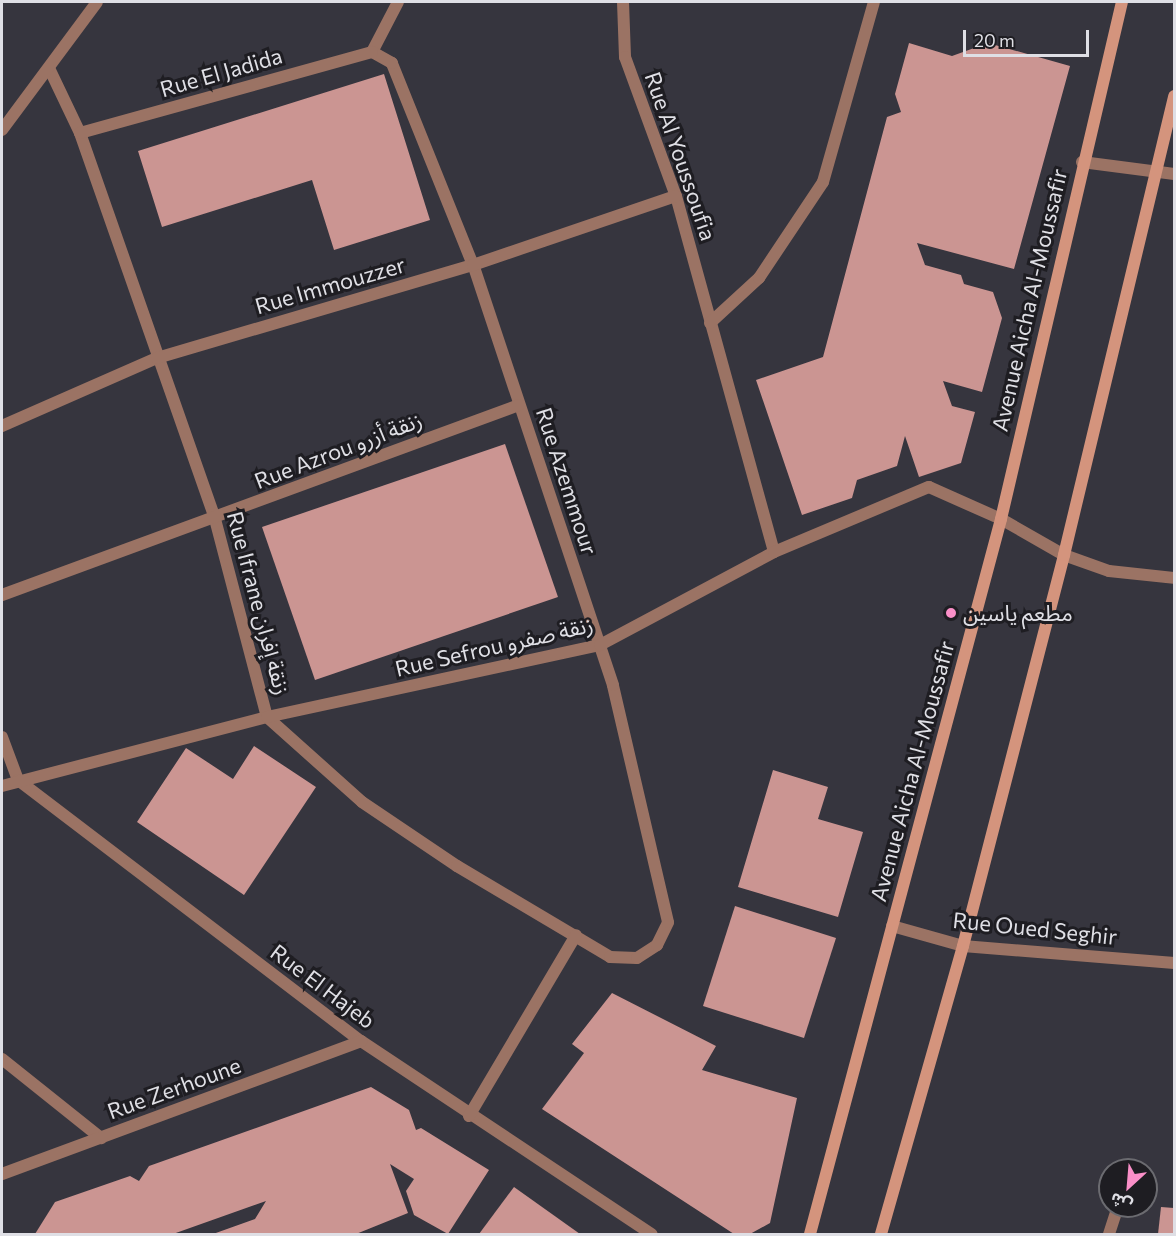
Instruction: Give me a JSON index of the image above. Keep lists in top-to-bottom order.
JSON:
{
  "streets": {
    "main road": ["Avenue Aicha Al-Moussafir"],
    "street": [
      "Rue El Jadida",
      "Rue Al Youssoufia",
      "Rue Immouzzer",
      "Rue Azrou زنقة أزرو",
      "Rue Azemmour",
      "Rue Ifrane زنقة إفران",
      "Rue Sefrou زنقة صفرو",
      "Rue Oued Seghir",
      "Rue El Hajeb",
      "Rue Zerhoune"
    ]
  },
  "crossings": [
    ["Rue El Jadida", "Rue Azemmour"],
    ["Rue El Jadida", "Rue Ifrane زنقة إفران"],
    ["Rue Al Youssoufia", "Rue Immouzzer"],
    ["Rue Al Youssoufia", "Rue Sefrou زنقة صفرو"],
    ["Rue Immouzzer", "Rue Azemmour"],
    ["Rue Immouzzer", "Rue Ifrane زنقة إفران"],
    ["Avenue Aicha Al-Moussafir", "Rue Sefrou زنقة صفرو"],
    ["Avenue Aicha Al-Moussafir", "Rue Oued Seghir"],
    ["Rue Azrou زنقة أزرو", "Rue Azemmour"],
    ["Rue Azrou زنقة أزرو", "Rue Ifrane زنقة إفران"],
    ["Rue Azemmour", "Rue Ifrane زنقة إفران"],
    ["Rue Azemmour", "Rue Sefrou زنقة صفرو"],
    ["Rue Ifrane زنقة إفران", "Rue Sefrou زنقة صفرو"],
    ["Rue Sefrou زنقة صفرو", "Rue El Hajeb"],
    ["Rue El Hajeb", "Rue Zerhoune"]
  ],
  "places": ["مطعم ياسين"],
  "scale_bar": "20 m",
  "north": "bottom left"
}
